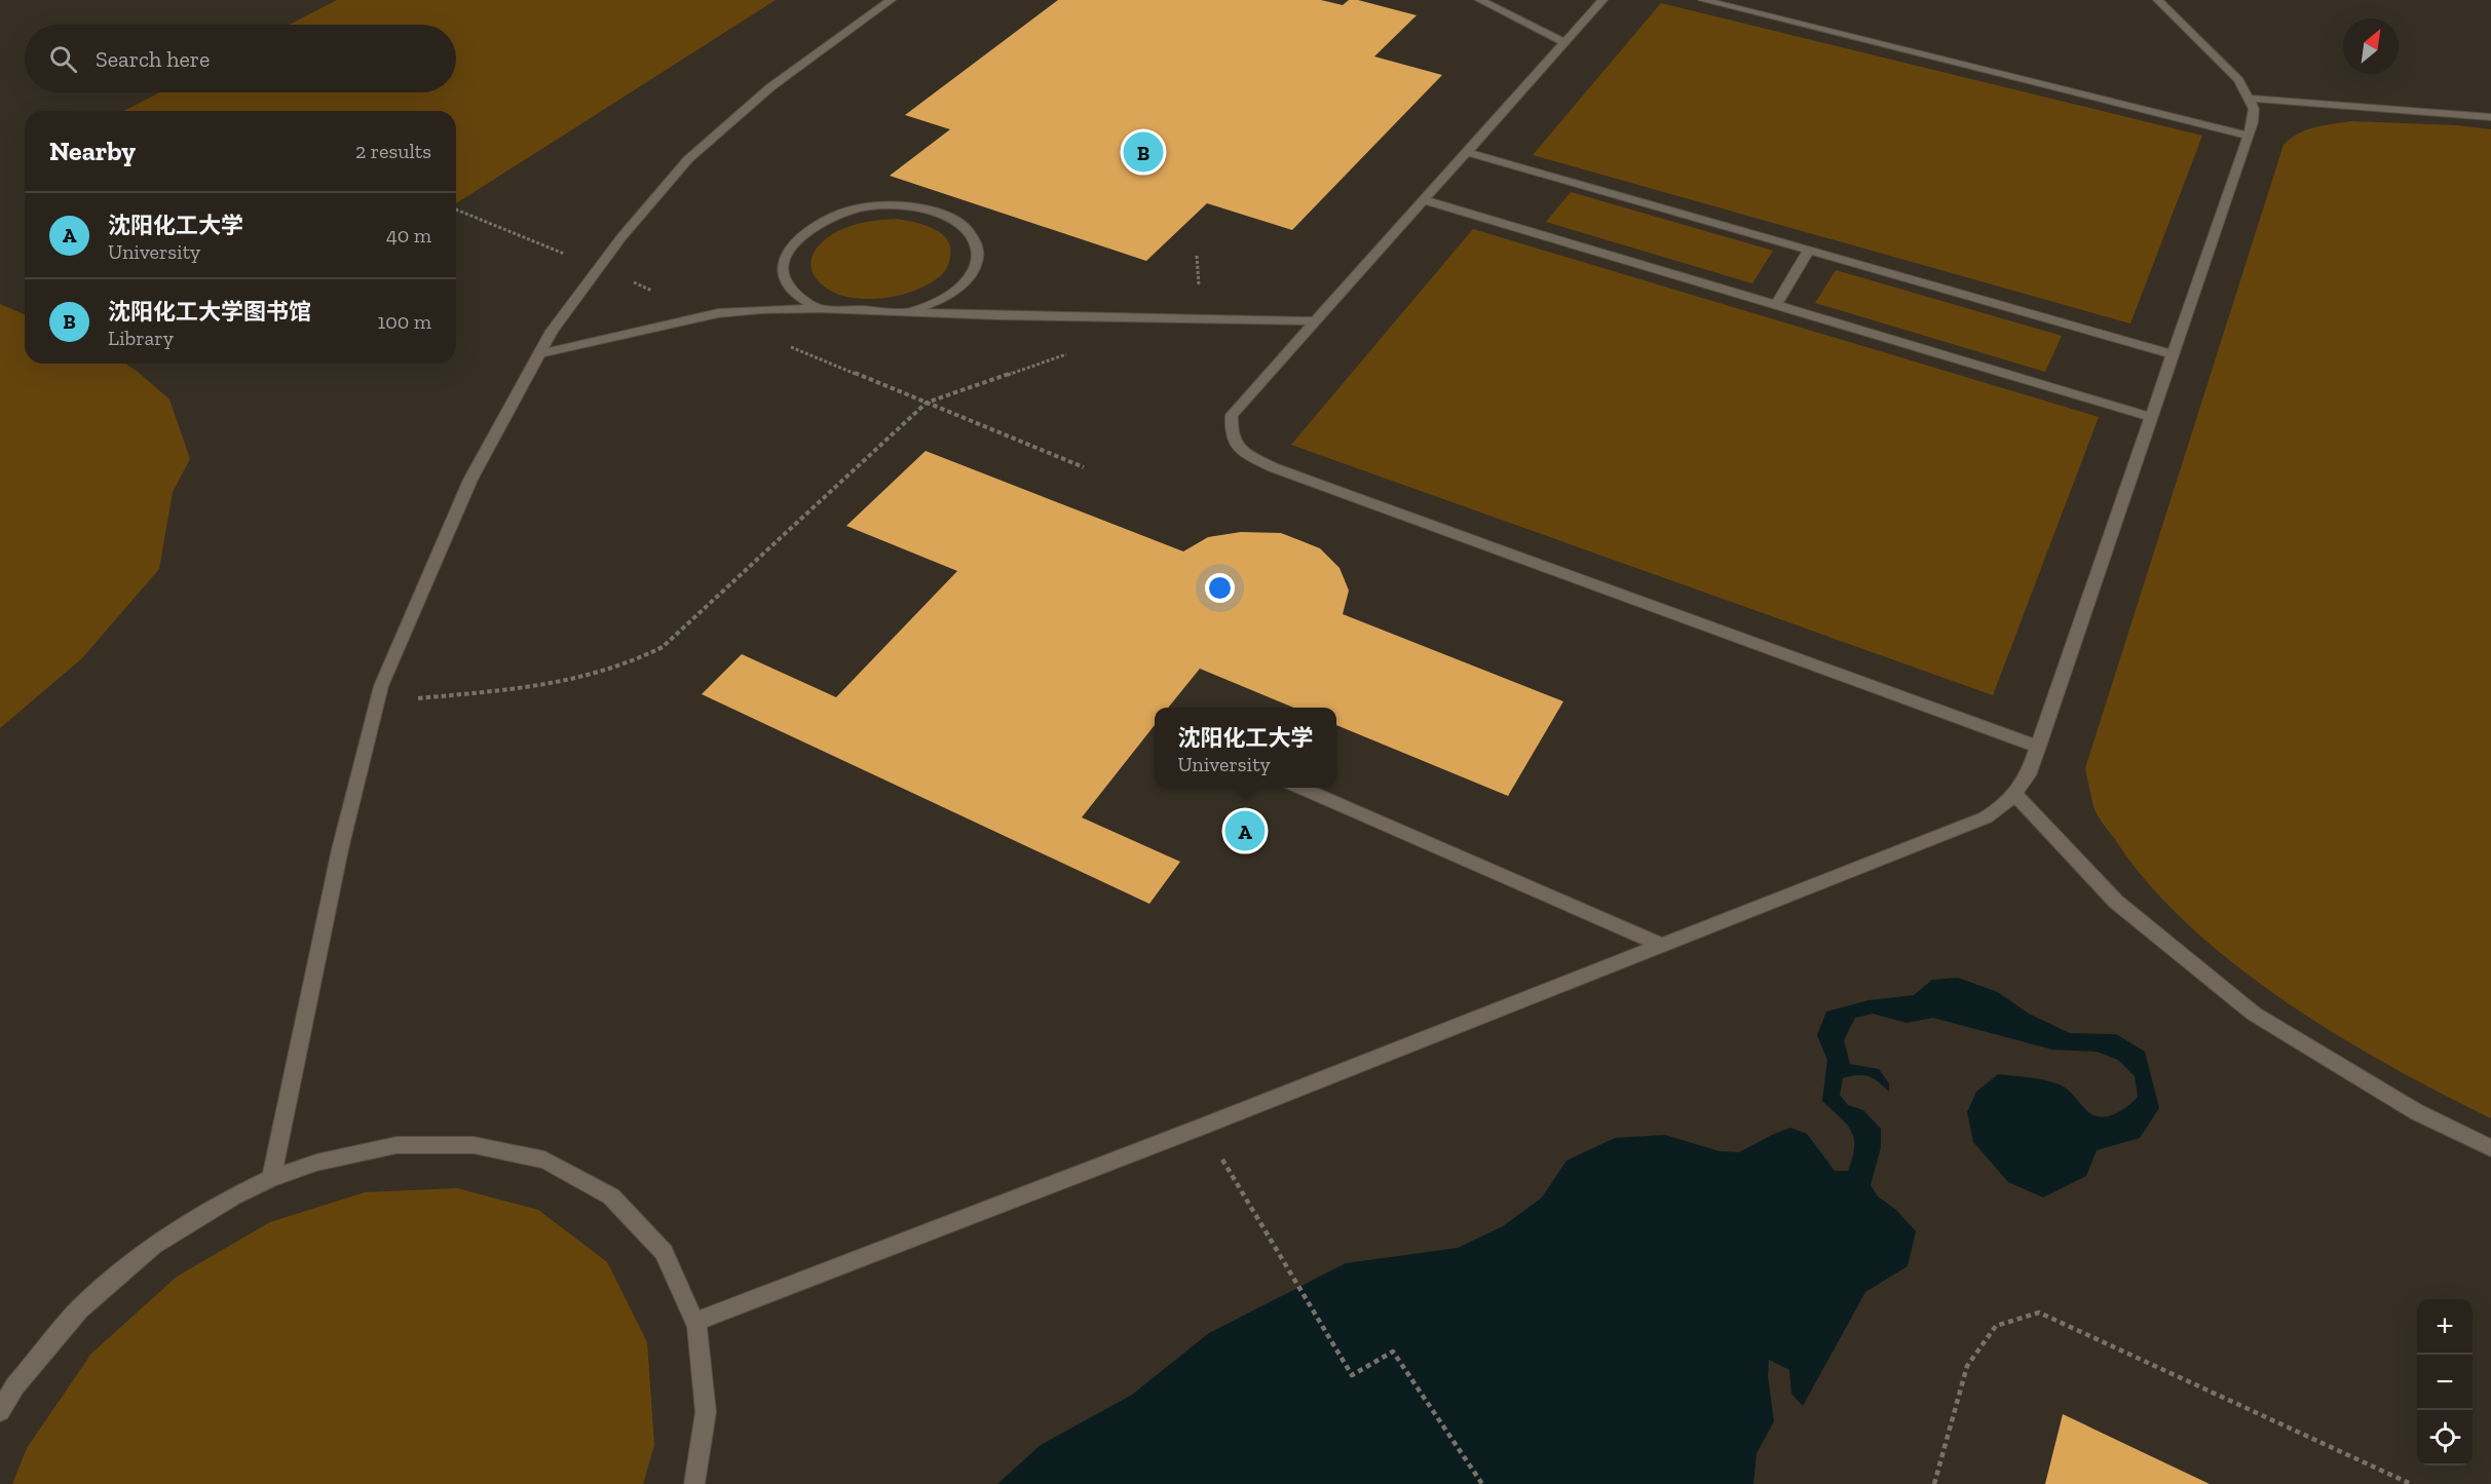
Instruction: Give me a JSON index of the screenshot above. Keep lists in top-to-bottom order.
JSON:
{
  "north": "top right",
  "page": {
    "search": "Search here",
    "heading": ["Nearby", "2 results"],
    "pins": ["B", "A"],
    "list": [
      {
        "mark": "A",
        "name": "沈阳化工大学",
        "note": "University",
        "value": "40 m"
      },
      {
        "mark": "B",
        "name": "沈阳化工大学图书馆",
        "note": "Library",
        "value": "100 m"
      }
    ],
    "popup": ["沈阳化工大学", "University"],
    "map_buttons": ["+", "−"]
  }
}
